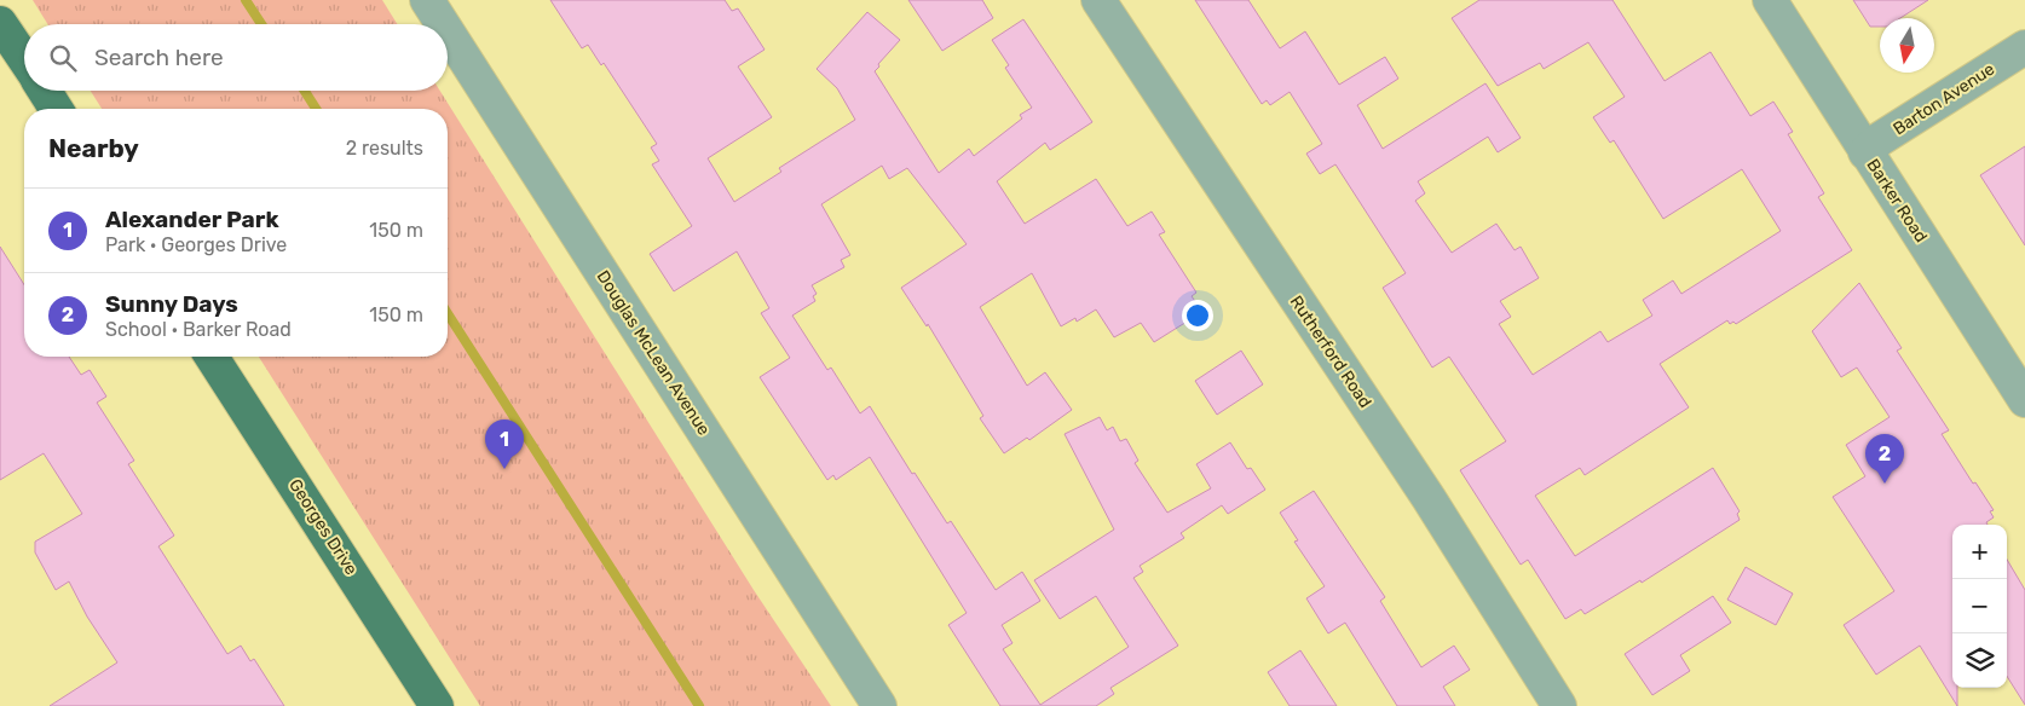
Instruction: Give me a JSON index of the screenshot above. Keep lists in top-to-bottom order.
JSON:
{
  "streets": {
    "main road": ["Georges Drive"],
    "street": [
      "Barton Avenue",
      "Barker Road",
      "Rutherford Road",
      "Douglas McLean Avenue"
    ]
  },
  "crossings": [
    ["Barton Avenue", "Barker Road"]
  ],
  "north": "bottom",
  "page": {
    "search": "Search here",
    "heading": ["Nearby", "2 results"],
    "list": [
      {
        "mark": "1",
        "name": "Alexander Park",
        "note": "Park · Georges Drive",
        "value": "150 m"
      },
      {
        "mark": "2",
        "name": "Sunny Days",
        "note": "School · Barker Road",
        "value": "150 m"
      }
    ],
    "pins": ["1", "2"],
    "map_buttons": ["+", "−"]
  }
}
